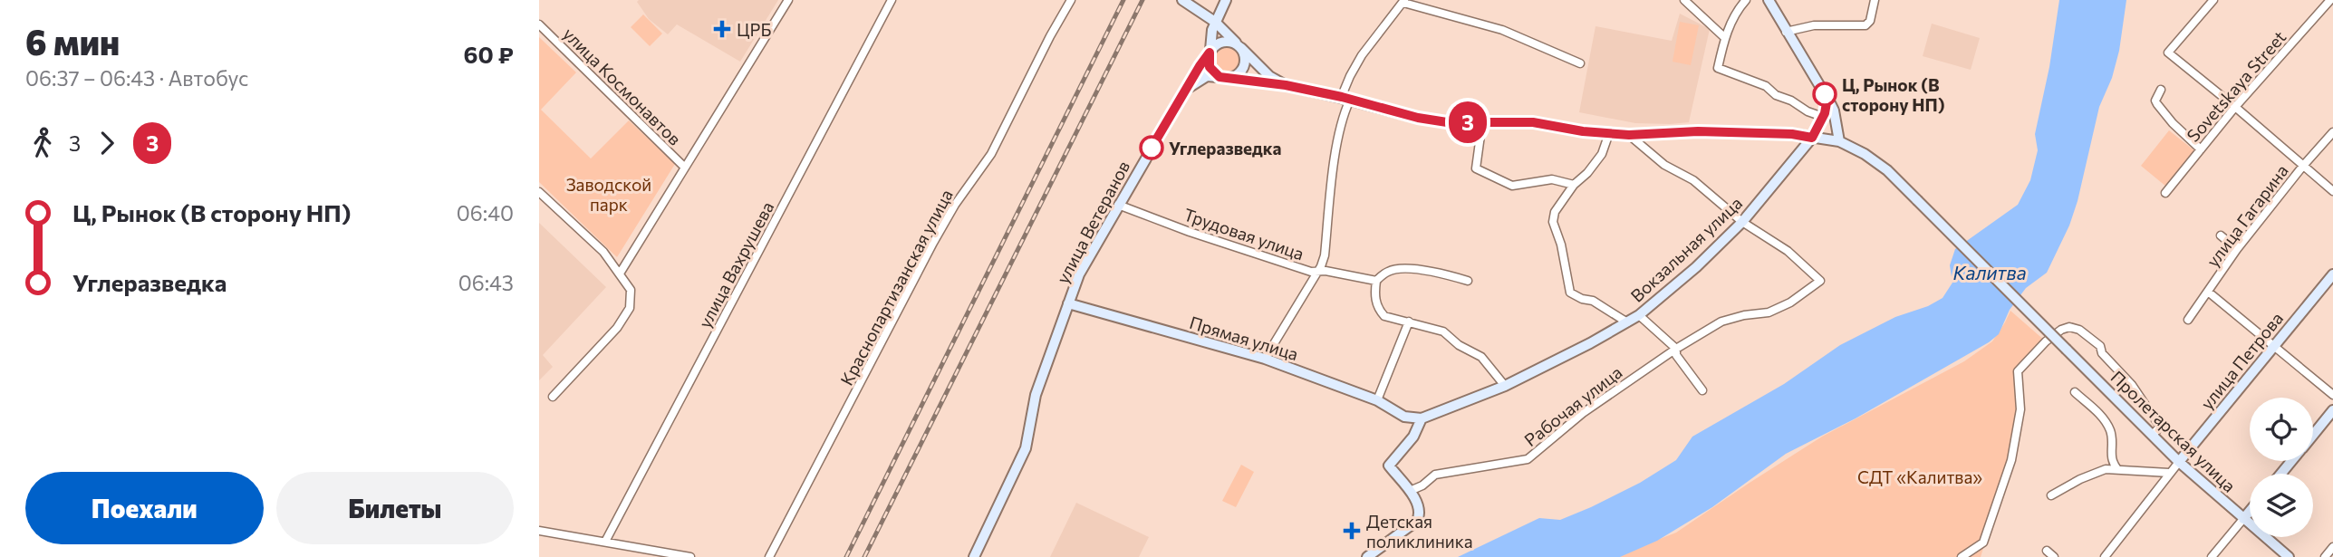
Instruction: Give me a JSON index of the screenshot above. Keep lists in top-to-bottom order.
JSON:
{
  "streets": {
    "main road": [
      "улица Ветеранов",
      "Вокзальная улица",
      "Прямая улица",
      "улица Петрова",
      "Пролетарская улица"
    ],
    "street": [
      "улица Космонавтов",
      "Sovetskaya Street",
      "улица Гагарина",
      "Трудовая улица",
      "улица Вахрушева",
      "Краснопартизанская улица",
      "Рабочая улица"
    ]
  },
  "crossings": [
    ["улица Ветеранов", "Трудовая улица"],
    ["улица Ветеранов", "Прямая улица"],
    ["Вокзальная улица", "Прямая улица"],
    ["Вокзальная улица", "Рабочая улица"],
    ["улица Петрова", "Пролетарская улица"]
  ],
  "water": ["Калитва"],
  "parks": ["Заводской парк", "СДТ «Калитва»"],
  "places": {
    "health": ["ЦРБ", "Детская поликлиника"],
    "other": ["Ц, Рынок (В сторону НП)", "Углеразведка"]
  },
  "lines": ["bus line 3"],
  "page": {
    "heading": ["6 мин", "06:37 – 06:43 · Автобус", "60 ₽"],
    "on_map": "3",
    "legs": ["3", "3"],
    "list": [
      {
        "name": "Ц, Рынок (В сторону НП)",
        "value": "06:40"
      },
      {
        "name": "Углеразведка",
        "value": "06:43"
      }
    ],
    "buttons": ["Поехали", "Билеты"]
  }
}
